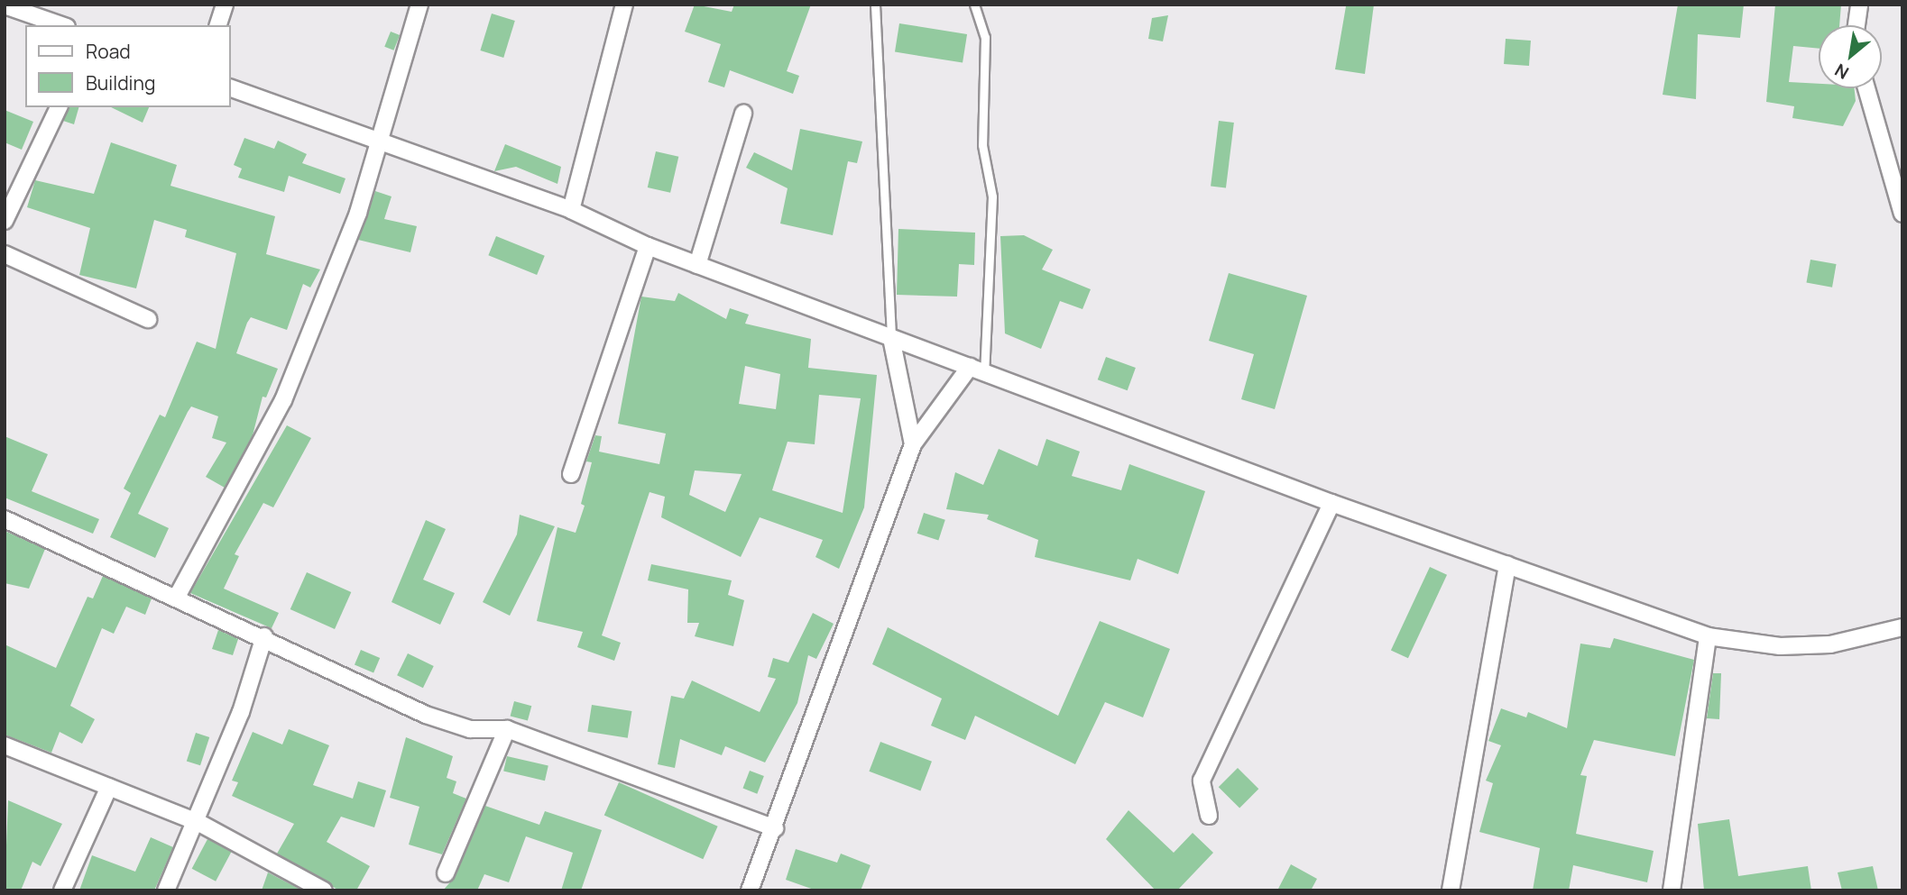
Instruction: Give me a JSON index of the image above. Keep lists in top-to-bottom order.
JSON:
{
  "legend": ["Road", "Building"],
  "north": "bottom left"
}
